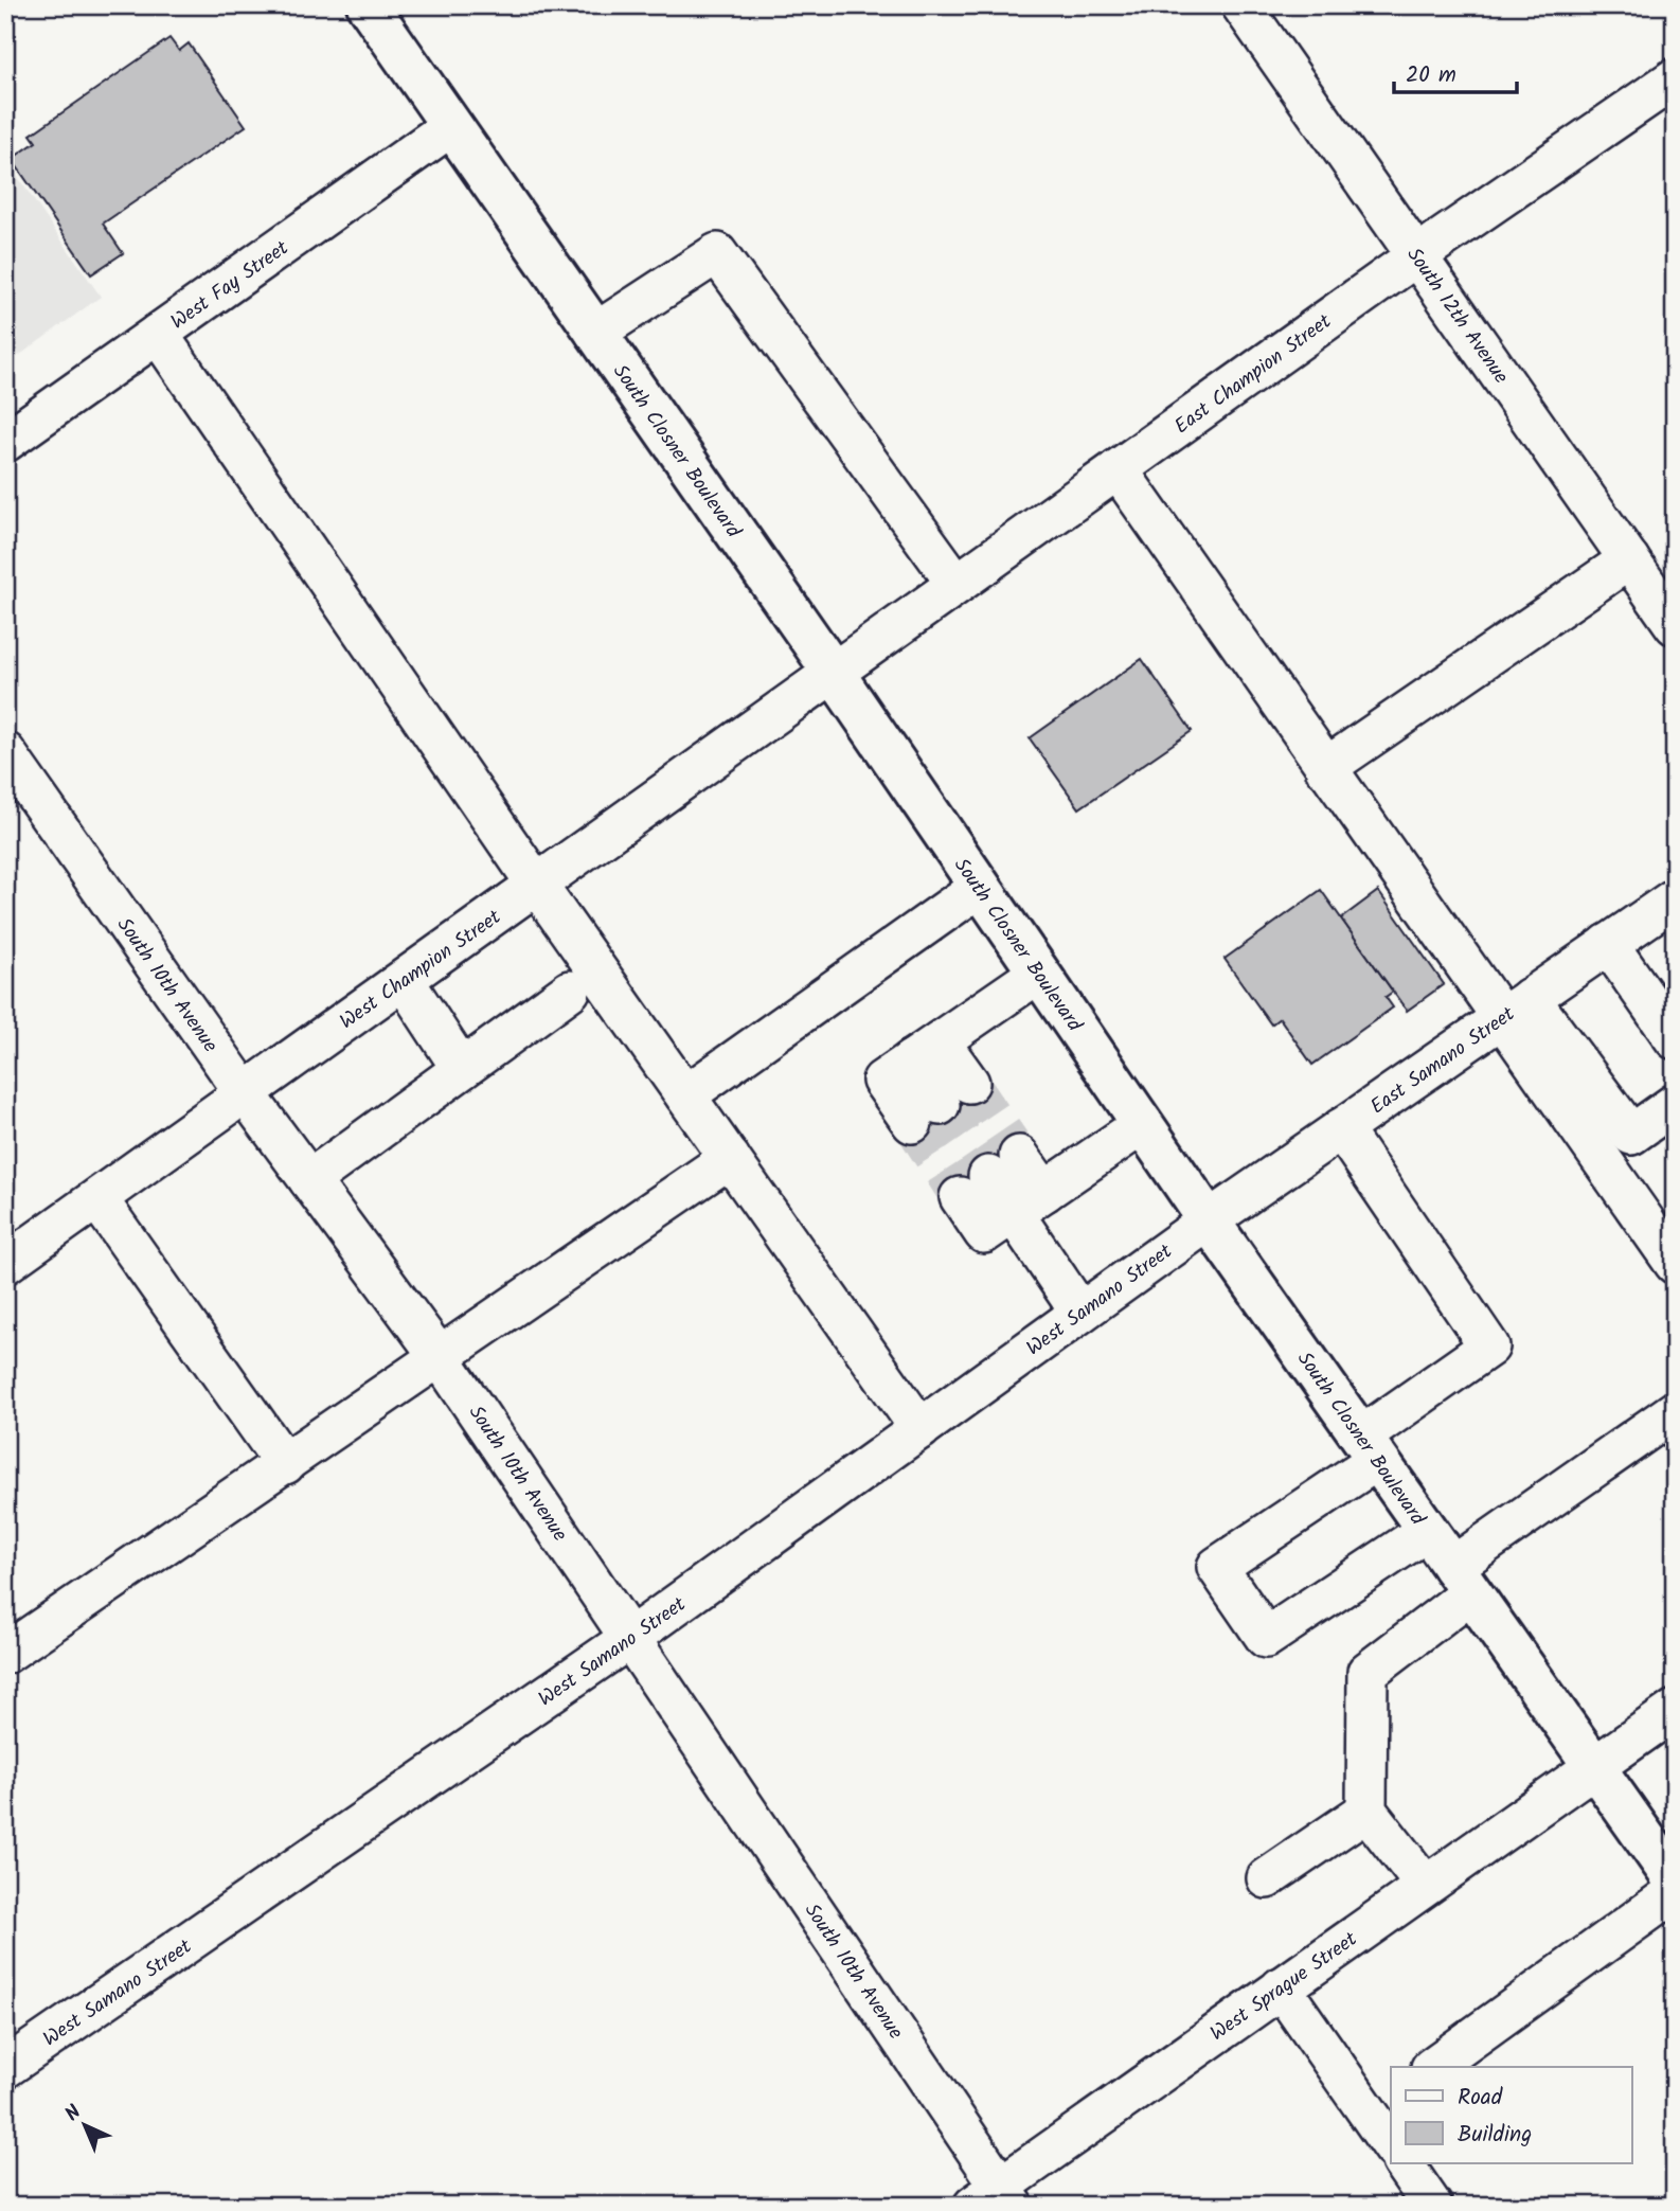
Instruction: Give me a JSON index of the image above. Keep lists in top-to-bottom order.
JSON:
{
  "streets": {
    "main road": ["South Closner Boulevard"],
    "street": [
      "West Fay Street",
      "South 12th Avenue",
      "East Champion Street",
      "West Champion Street",
      "South 10th Avenue",
      "East Samano Street",
      "West Samano Street",
      "West Sprague Street"
    ]
  },
  "crossings": [
    ["West Fay Street", "South Closner Boulevard"],
    ["South 12th Avenue", "East Champion Street"],
    ["East Champion Street", "South Closner Boulevard"],
    ["East Champion Street", "West Champion Street"],
    ["South Closner Boulevard", "West Champion Street"],
    ["South Closner Boulevard", "East Samano Street"],
    ["South Closner Boulevard", "West Samano Street"],
    ["South Closner Boulevard", "West Sprague Street"],
    ["West Champion Street", "South 10th Avenue"],
    ["South 10th Avenue", "West Samano Street"],
    ["South 10th Avenue", "West Sprague Street"],
    ["East Samano Street", "West Samano Street"]
  ],
  "legend": ["Road", "Building"],
  "scale_bar": "20 m",
  "north": "top left"
}
